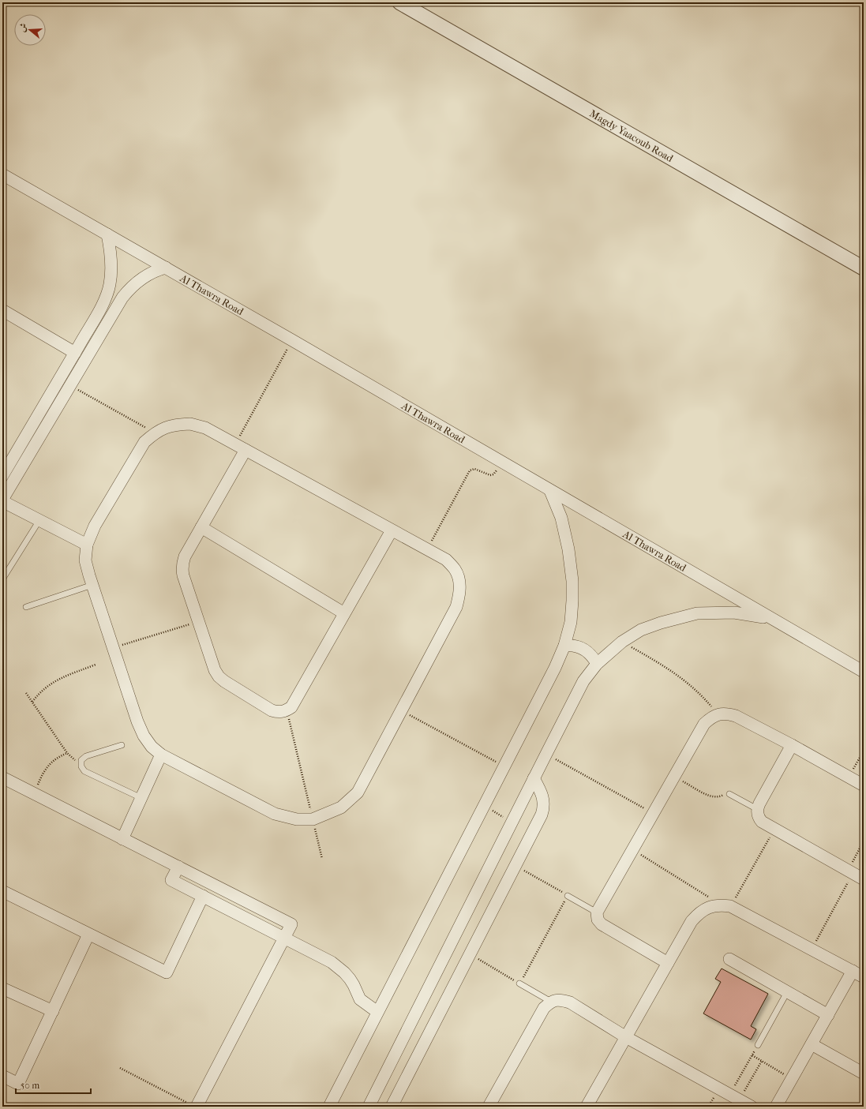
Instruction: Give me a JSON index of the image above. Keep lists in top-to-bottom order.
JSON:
{
  "streets": {
    "street": ["Magdy Yaacoub Road", "Al Thawra Road"]
  },
  "scale_bar": "50 m",
  "north": "left"
}
